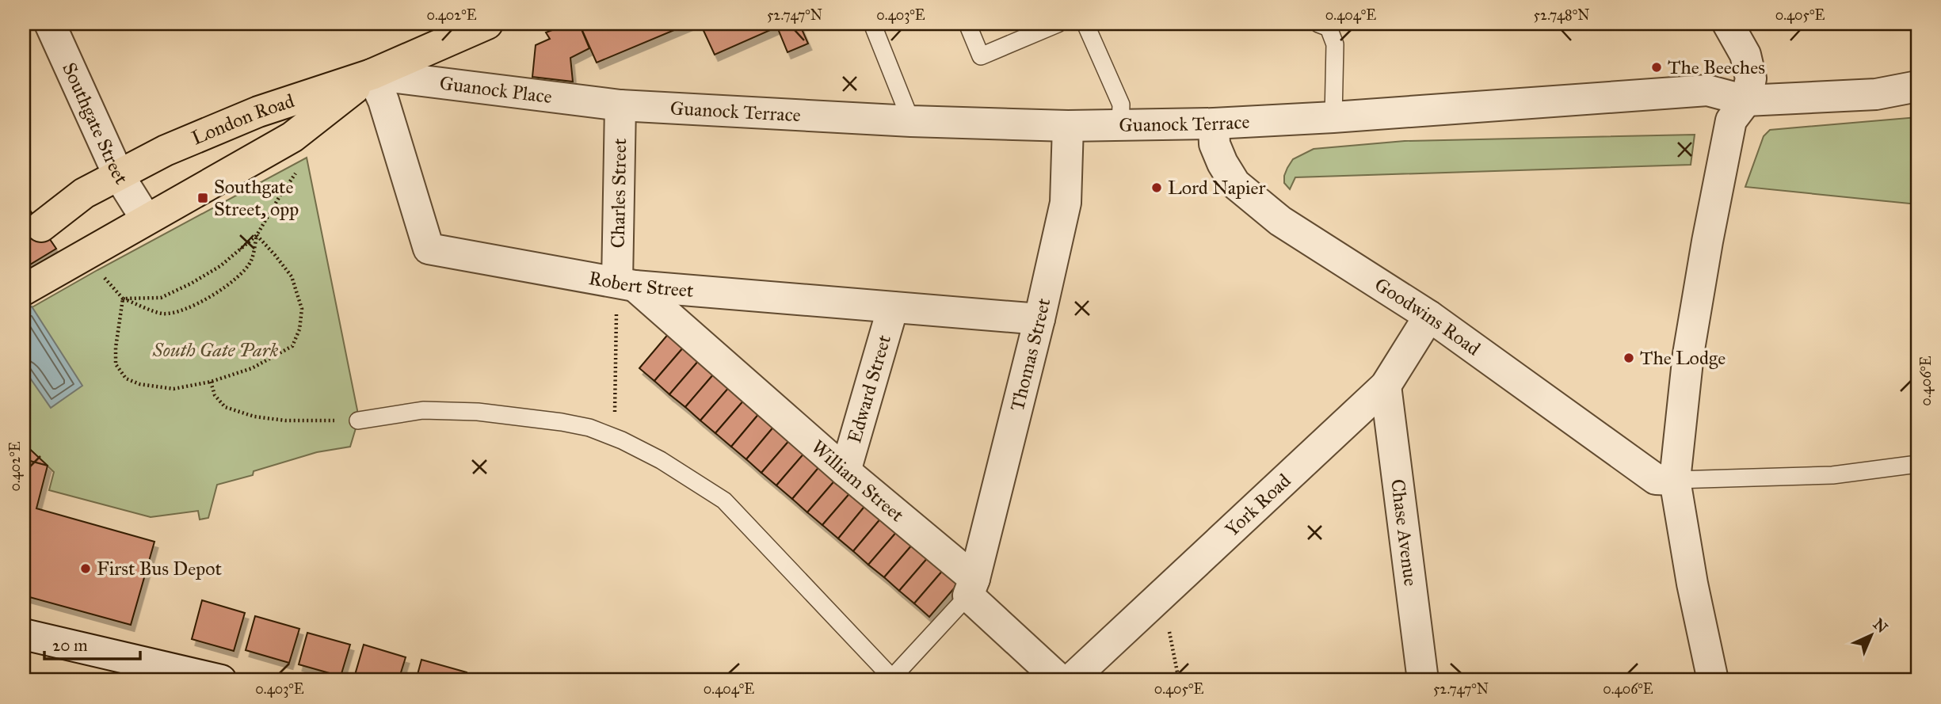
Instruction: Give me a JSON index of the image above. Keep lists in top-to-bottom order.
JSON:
{
  "streets": {
    "main road": ["London Road"],
    "street": [
      "Guanock Place",
      "Guanock Terrace",
      "Southgate Street",
      "Charles Street",
      "Robert Street",
      "Goodwins Road",
      "Thomas Street",
      "Edward Street",
      "William Street",
      "York Road",
      "Chase Avenue"
    ]
  },
  "crossings": [
    ["Guanock Place", "Guanock Terrace"],
    ["Guanock Place", "London Road"],
    ["Guanock Place", "Charles Street"],
    ["Guanock Place", "Robert Street"],
    ["Guanock Terrace", "Charles Street"],
    ["Guanock Terrace", "Goodwins Road"],
    ["Guanock Terrace", "Thomas Street"],
    ["London Road", "Southgate Street"],
    ["London Road", "Robert Street"],
    ["Charles Street", "Robert Street"],
    ["Charles Street", "William Street"],
    ["Robert Street", "Thomas Street"],
    ["Robert Street", "Edward Street"],
    ["Robert Street", "William Street"],
    ["Goodwins Road", "York Road"],
    ["Thomas Street", "William Street"],
    ["Edward Street", "William Street"],
    ["York Road", "Chase Avenue"]
  ],
  "parks": ["South Gate Park"],
  "places": {
    "other": [
      "The Beeches",
      "Lord Napier",
      "The Lodge",
      "First Bus Depot"
    ],
    "transit": ["Southgate Street, opp"]
  },
  "scale_bar": "20 m",
  "north": "top right",
  "coordinates": [
    "0.402°E",
    "52.747°N",
    "0.403°E",
    "0.404°E",
    "52.748°N",
    "0.405°E",
    "0.406°E"
  ]
}
